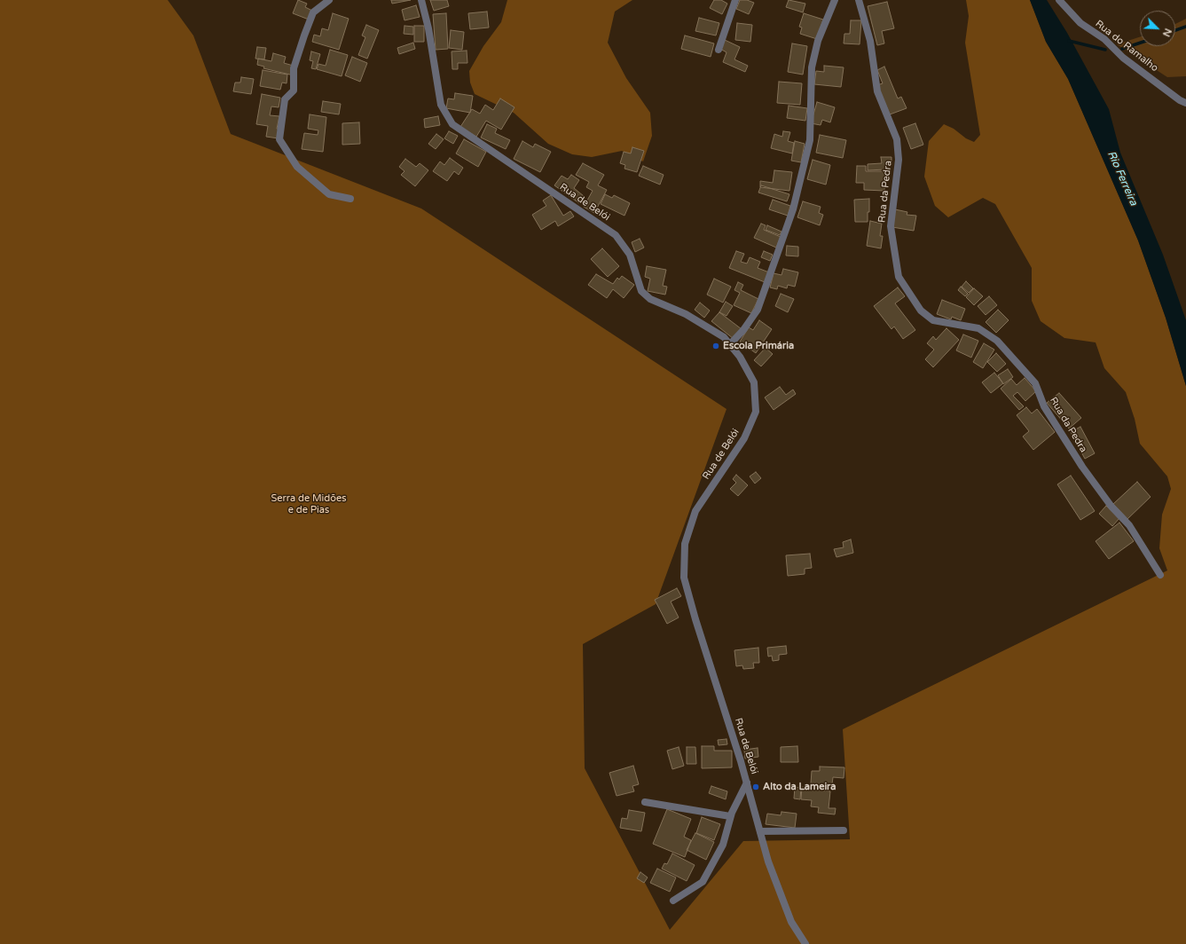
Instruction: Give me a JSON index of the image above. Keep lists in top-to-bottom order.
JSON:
{
  "streets": {
    "street": ["Rua do Ramalho", "Rua da Pedra", "Rua de Belói"]
  },
  "water": ["Rio Ferreira"],
  "parks": ["Serra de Midões e de Pias"],
  "places": ["Escola Primária", "Alto da Lameira"],
  "north": "bottom right"
}
